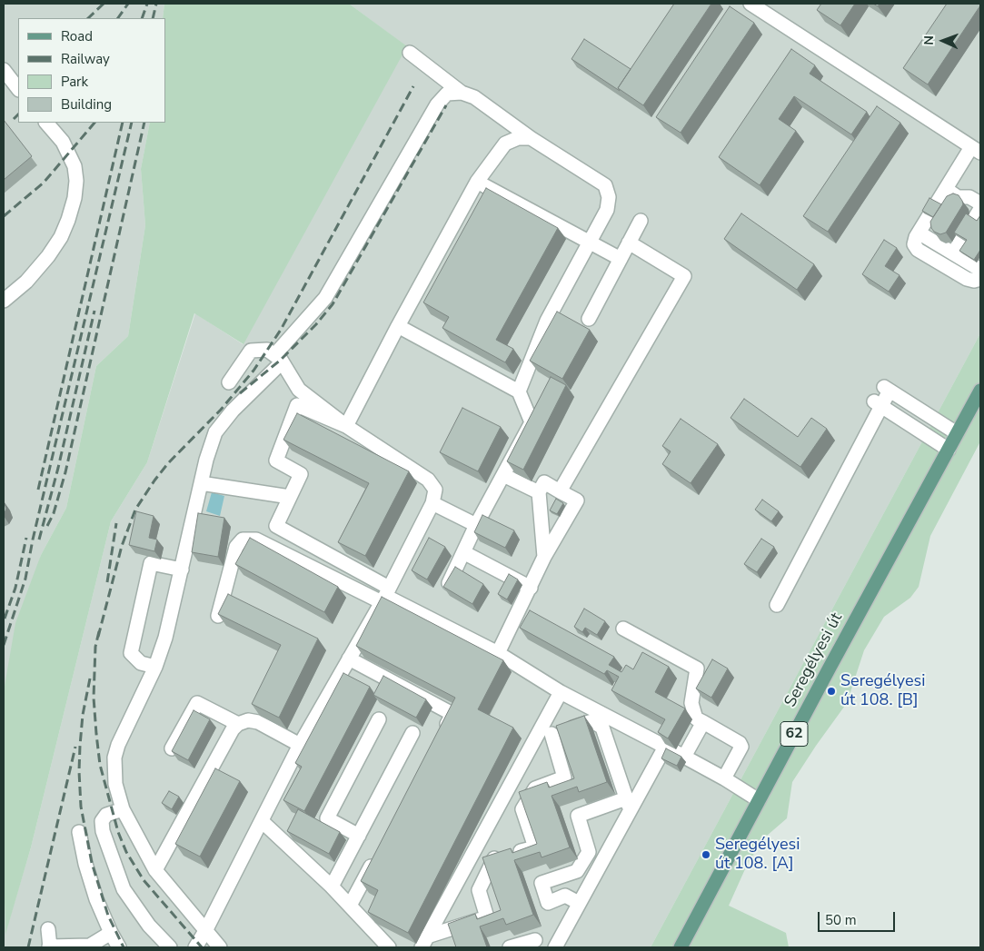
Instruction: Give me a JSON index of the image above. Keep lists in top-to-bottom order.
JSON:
{
  "streets": {
    "main road": ["Seregélyesi út", "62"]
  },
  "places": ["Seregélyesi út 108. [B]", "Seregélyesi út 108. [A]"],
  "legend": [
    "Road",
    "Railway",
    "Park",
    "Building"
  ],
  "scale_bar": "50 m",
  "north": "left"
}
